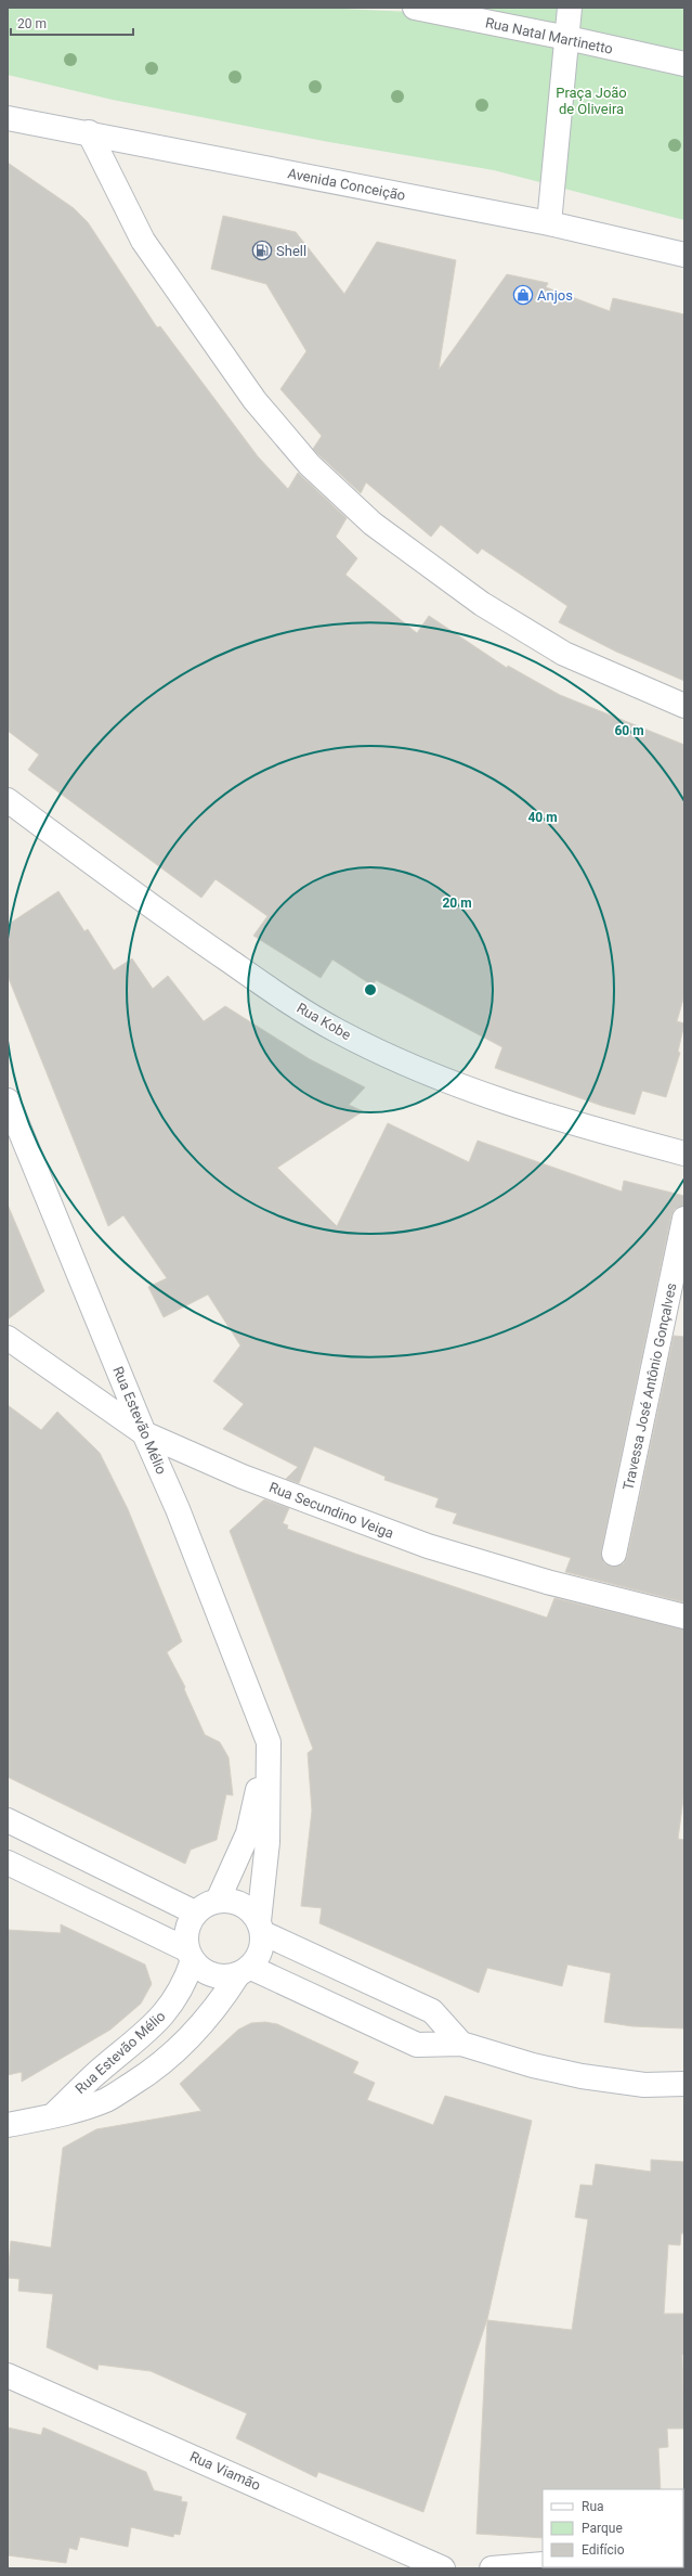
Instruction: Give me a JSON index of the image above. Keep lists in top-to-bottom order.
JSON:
{
  "streets": {
    "street": [
      "Rua Natal Martinetto",
      "Avenida Conceição",
      "Rua Kobe",
      "Travessa José Antônio Gonçalves",
      "Rua Estevão Mélio",
      "Rua Secundino Veiga",
      "Rua Viamão"
    ]
  },
  "crossings": [
    ["Rua Estevão Mélio", "Rua Secundino Veiga"]
  ],
  "parks": ["Praça João de Oliveira"],
  "places": {
    "fuel station": ["Shell"],
    "shop": ["Anjos"]
  },
  "legend": ["Rua", "Parque", "Edifício"],
  "scale_bar": "20 m",
  "rings": ["60 m", "40 m", "20 m"]
}
